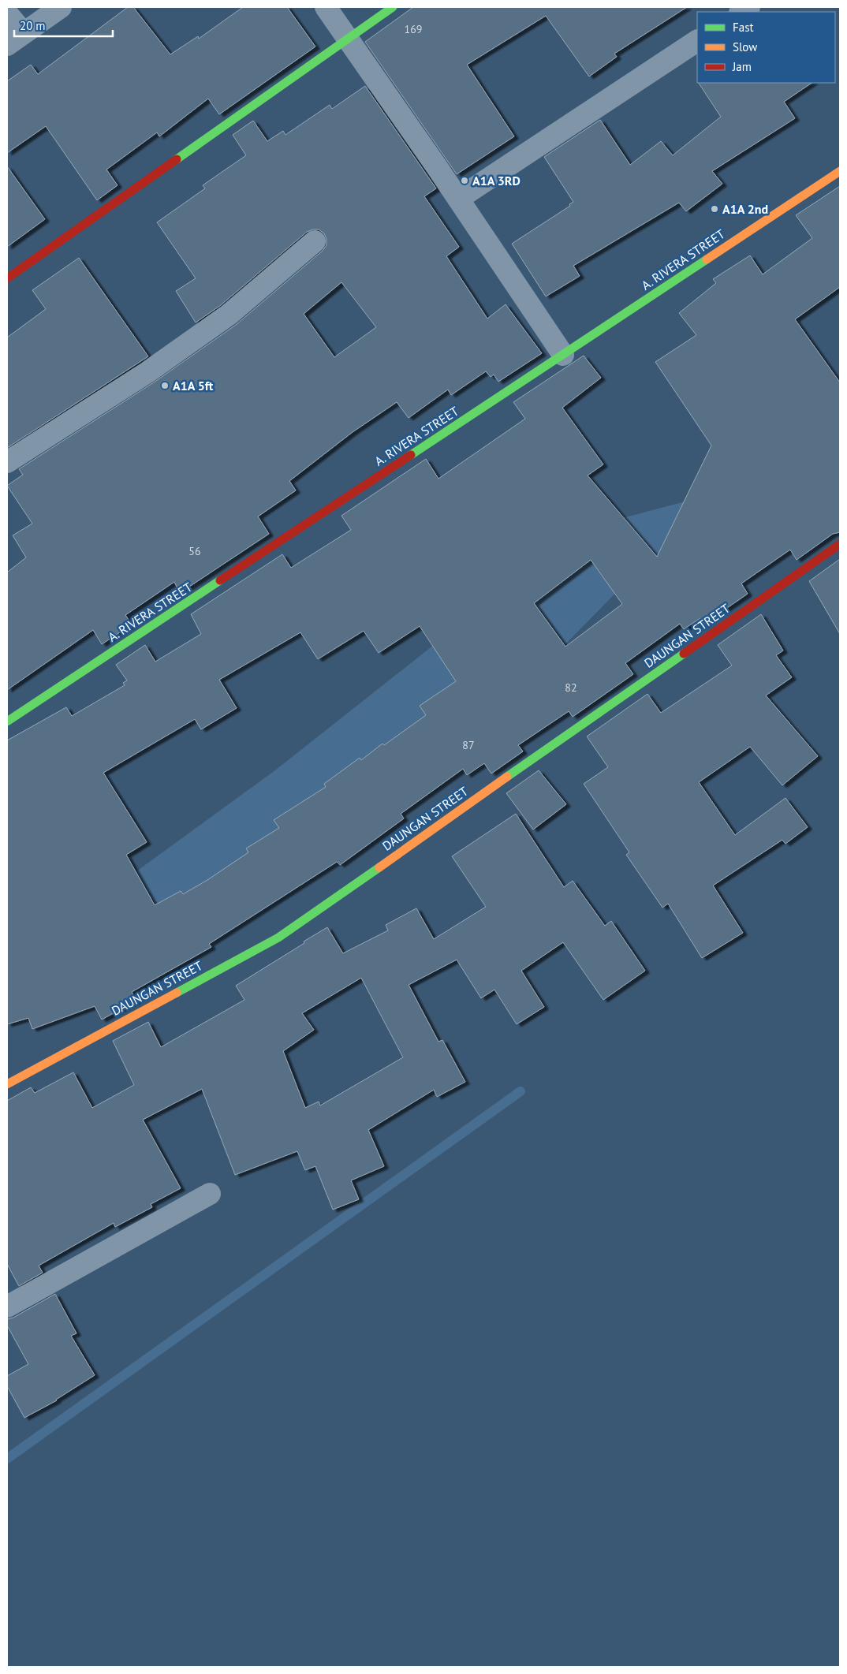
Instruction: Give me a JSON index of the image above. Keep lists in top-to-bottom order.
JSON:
{
  "streets": {
    "street": ["A. RIVERA STREET", "DAUNGAN STREET"]
  },
  "places": ["A1A 3RD", "A1A 2nd", "A1A 5ft"],
  "house_numbers": [
    "169",
    "56",
    "82",
    "87"
  ],
  "legend": ["Fast", "Slow", "Jam"],
  "scale_bar": "20 m"
}
